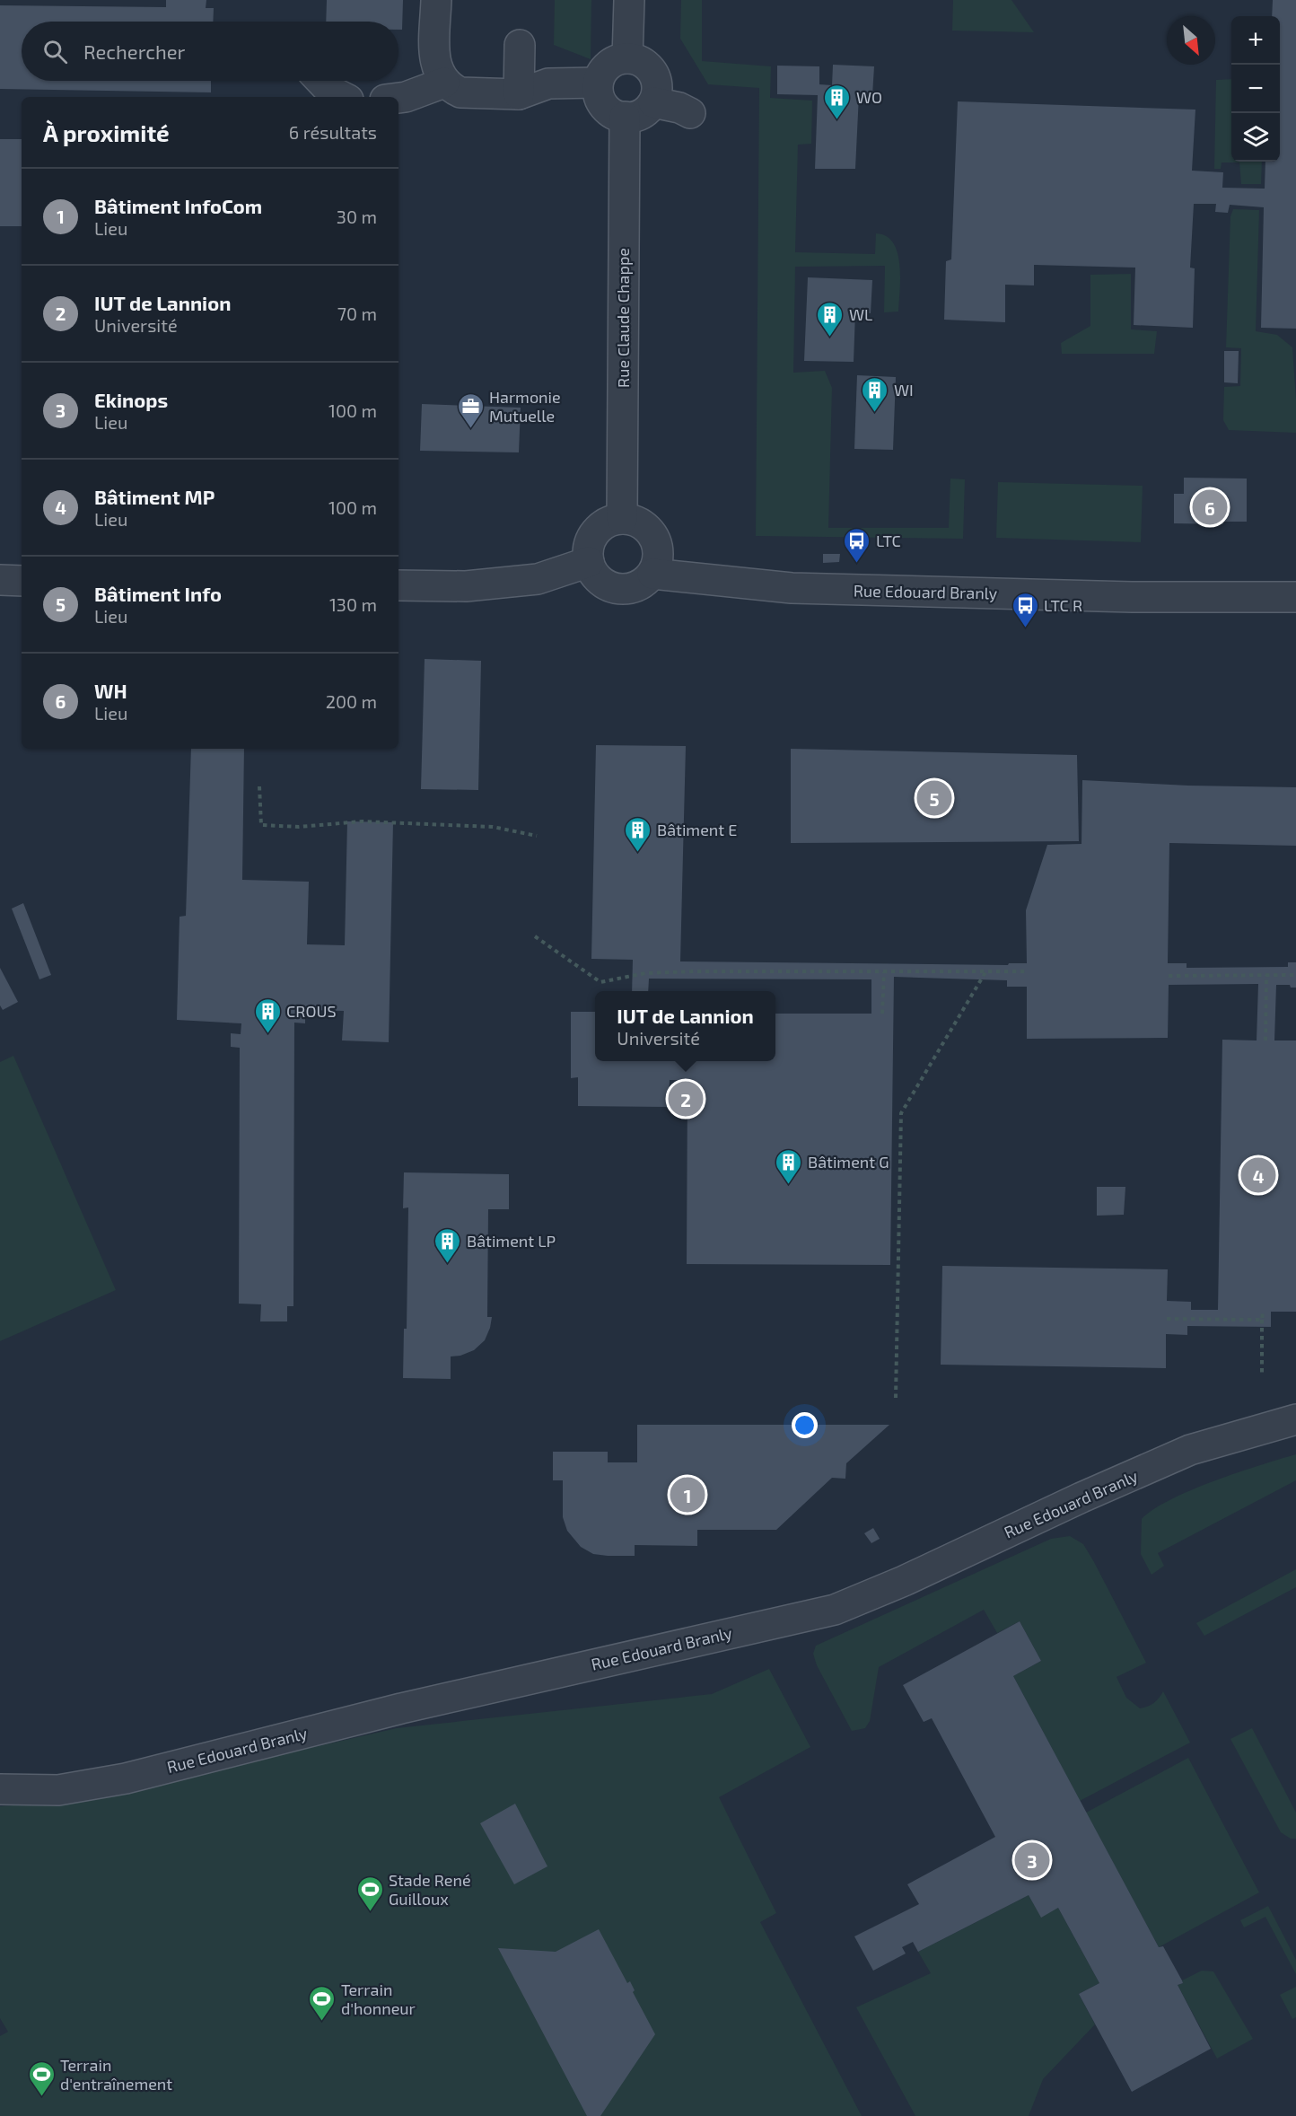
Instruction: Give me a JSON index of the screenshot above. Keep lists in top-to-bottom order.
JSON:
{
  "streets": {
    "street": ["Rue Claude Chappe", "Rue Edouard Branly"]
  },
  "crossings": [
    ["Rue Claude Chappe", "Rue Edouard Branly"]
  ],
  "places": {
    "building": [
      "WO",
      "WL",
      "WI",
      "Bâtiment E",
      "CROUS",
      "Bâtiment G",
      "Bâtiment LP"
    ],
    "office": ["Harmonie Mutuelle"],
    "bus stop": ["LTC", "LTC R"],
    "sports": ["Stade René Guilloux", "Terrain d'honneur", "Terrain d'entraînement"]
  },
  "north": "bottom right",
  "page": {
    "map_buttons": ["+", "−"],
    "search": "Rechercher",
    "heading": ["À proximité", "6 résultats"],
    "list": [
      {
        "mark": "1",
        "name": "Bâtiment InfoCom",
        "note": "Lieu",
        "value": "30 m"
      },
      {
        "mark": "2",
        "name": "IUT de Lannion",
        "note": "Université",
        "value": "70 m"
      },
      {
        "mark": "3",
        "name": "Ekinops",
        "note": "Lieu",
        "value": "100 m"
      },
      {
        "mark": "4",
        "name": "Bâtiment MP",
        "note": "Lieu",
        "value": "100 m"
      },
      {
        "mark": "5",
        "name": "Bâtiment Info",
        "note": "Lieu",
        "value": "130 m"
      },
      {
        "mark": "6",
        "name": "WH",
        "note": "Lieu",
        "value": "200 m"
      }
    ],
    "pins": [
      "6",
      "5",
      "2",
      "4",
      "1",
      "3"
    ],
    "popup": ["IUT de Lannion", "Université"]
  }
}
